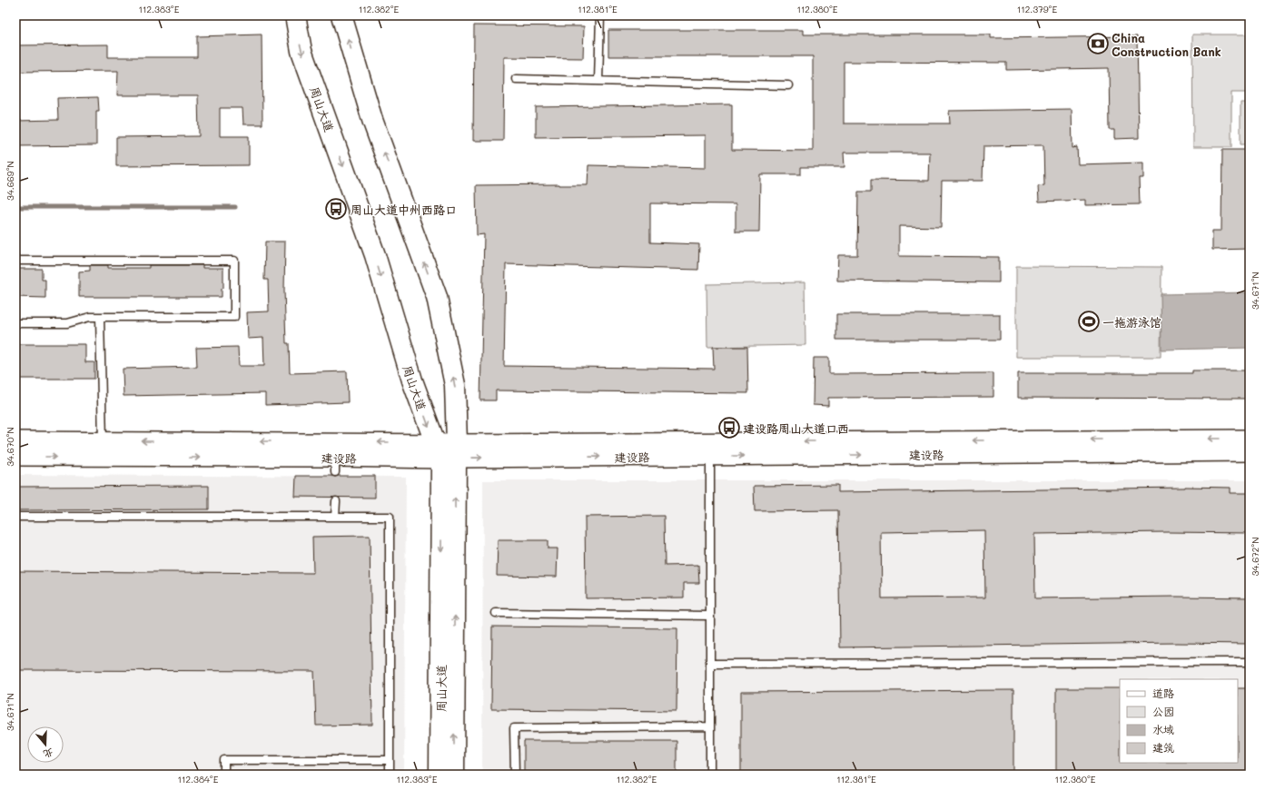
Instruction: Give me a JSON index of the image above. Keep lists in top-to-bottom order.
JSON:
{
  "streets": {
    "main road": ["周山大道"],
    "street": ["建设路"]
  },
  "crossings": [
    ["周山大道", "建设路"]
  ],
  "places": {
    "bank": ["China Construction Bank"],
    "bus stop": ["周山大道中州西路口", "建设路周山大道口西"],
    "sports": ["一拖游泳馆"]
  },
  "legend": [
    "道路",
    "公园",
    "水域",
    "建筑"
  ],
  "north": "bottom",
  "coordinates": [
    "112.383°E",
    "112.382°E",
    "112.381°E",
    "112.380°E",
    "112.379°E",
    "34.669°N",
    "34.671°N",
    "34.670°N",
    "34.672°N",
    "112.384°E"
  ]
}
